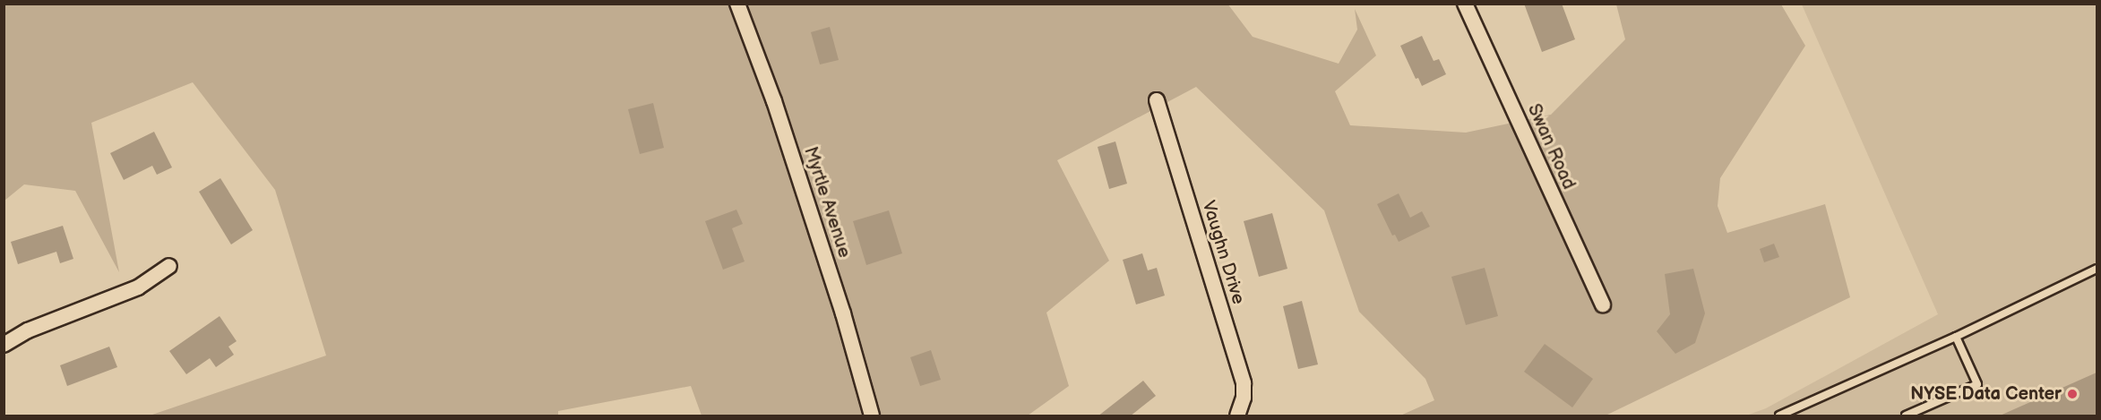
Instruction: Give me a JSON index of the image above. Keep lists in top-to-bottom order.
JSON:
{
  "streets": {
    "street": ["Swan Road", "Myrtle Avenue", "Vaughn Drive"]
  },
  "places": ["NYSE Data Center"]
}
